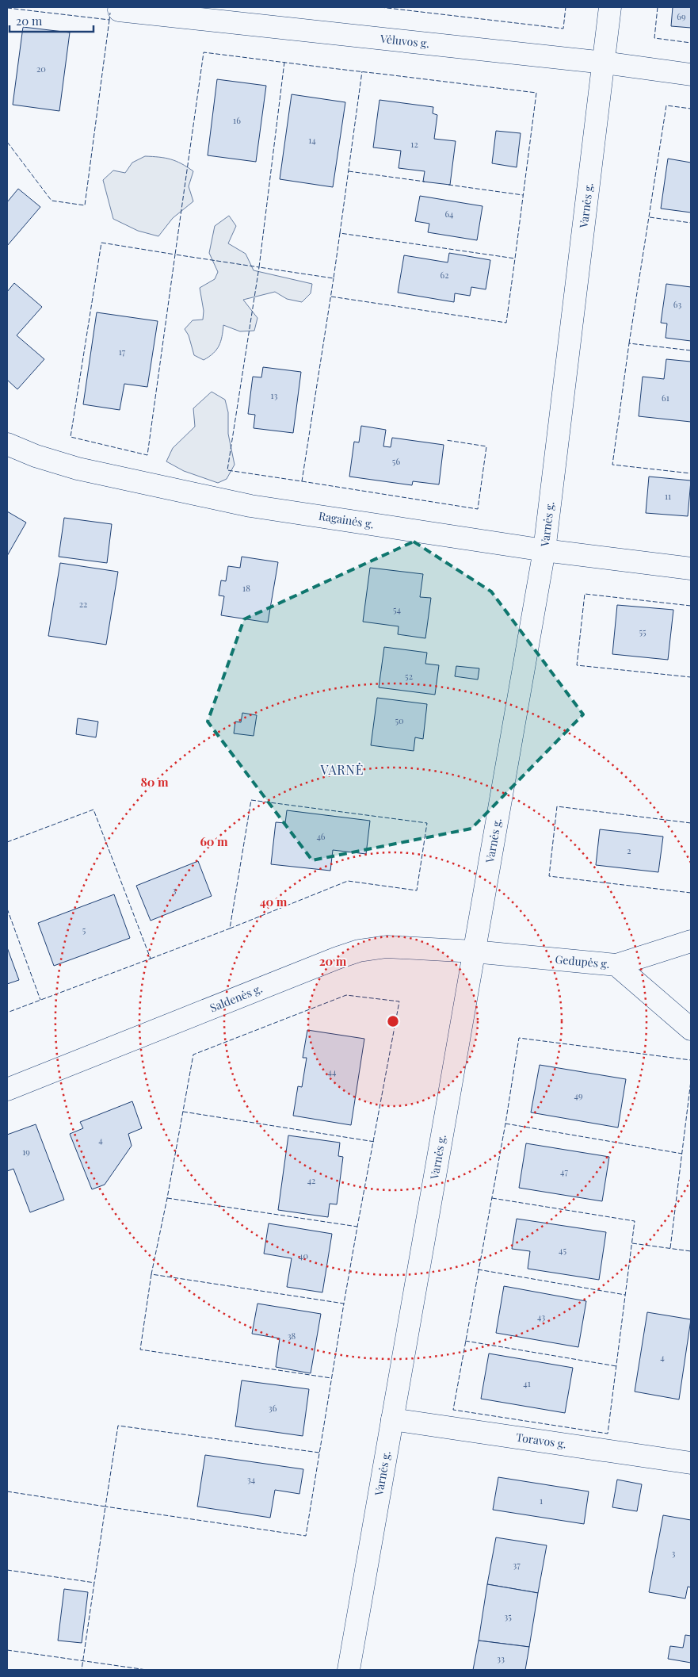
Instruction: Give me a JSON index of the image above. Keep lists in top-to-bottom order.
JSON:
{
  "streets": {
    "street": [
      "Vėluvos g.",
      "Varnės g.",
      "Ragainės g.",
      "Gedupės g.",
      "Saldenės g.",
      "Toravos g."
    ]
  },
  "crossings": [
    ["Vėluvos g.", "Varnės g."],
    ["Varnės g.", "Ragainės g."],
    ["Varnės g.", "Gedupės g."],
    ["Varnės g.", "Saldenės g."],
    ["Varnės g.", "Toravos g."],
    ["Gedupės g.", "Saldenės g."]
  ],
  "districts": ["VARNĖ"],
  "house_numbers": [
    "69",
    "20",
    "16",
    "14",
    "12",
    "64",
    "62",
    "63",
    "17",
    "13",
    "61",
    "56",
    "11",
    "18",
    "22",
    "54",
    "55",
    "52",
    "50",
    "46",
    "2",
    "3",
    "5",
    "44",
    "49",
    "4",
    "19",
    "47",
    "42",
    "45",
    "40",
    "43",
    "38",
    "4",
    "41",
    "36",
    "34",
    "1",
    "3",
    "37",
    "35",
    "33"
  ],
  "scale_bar": "20 m",
  "rings": [
    "80 m",
    "60 m",
    "40 m",
    "20 m"
  ]
}
